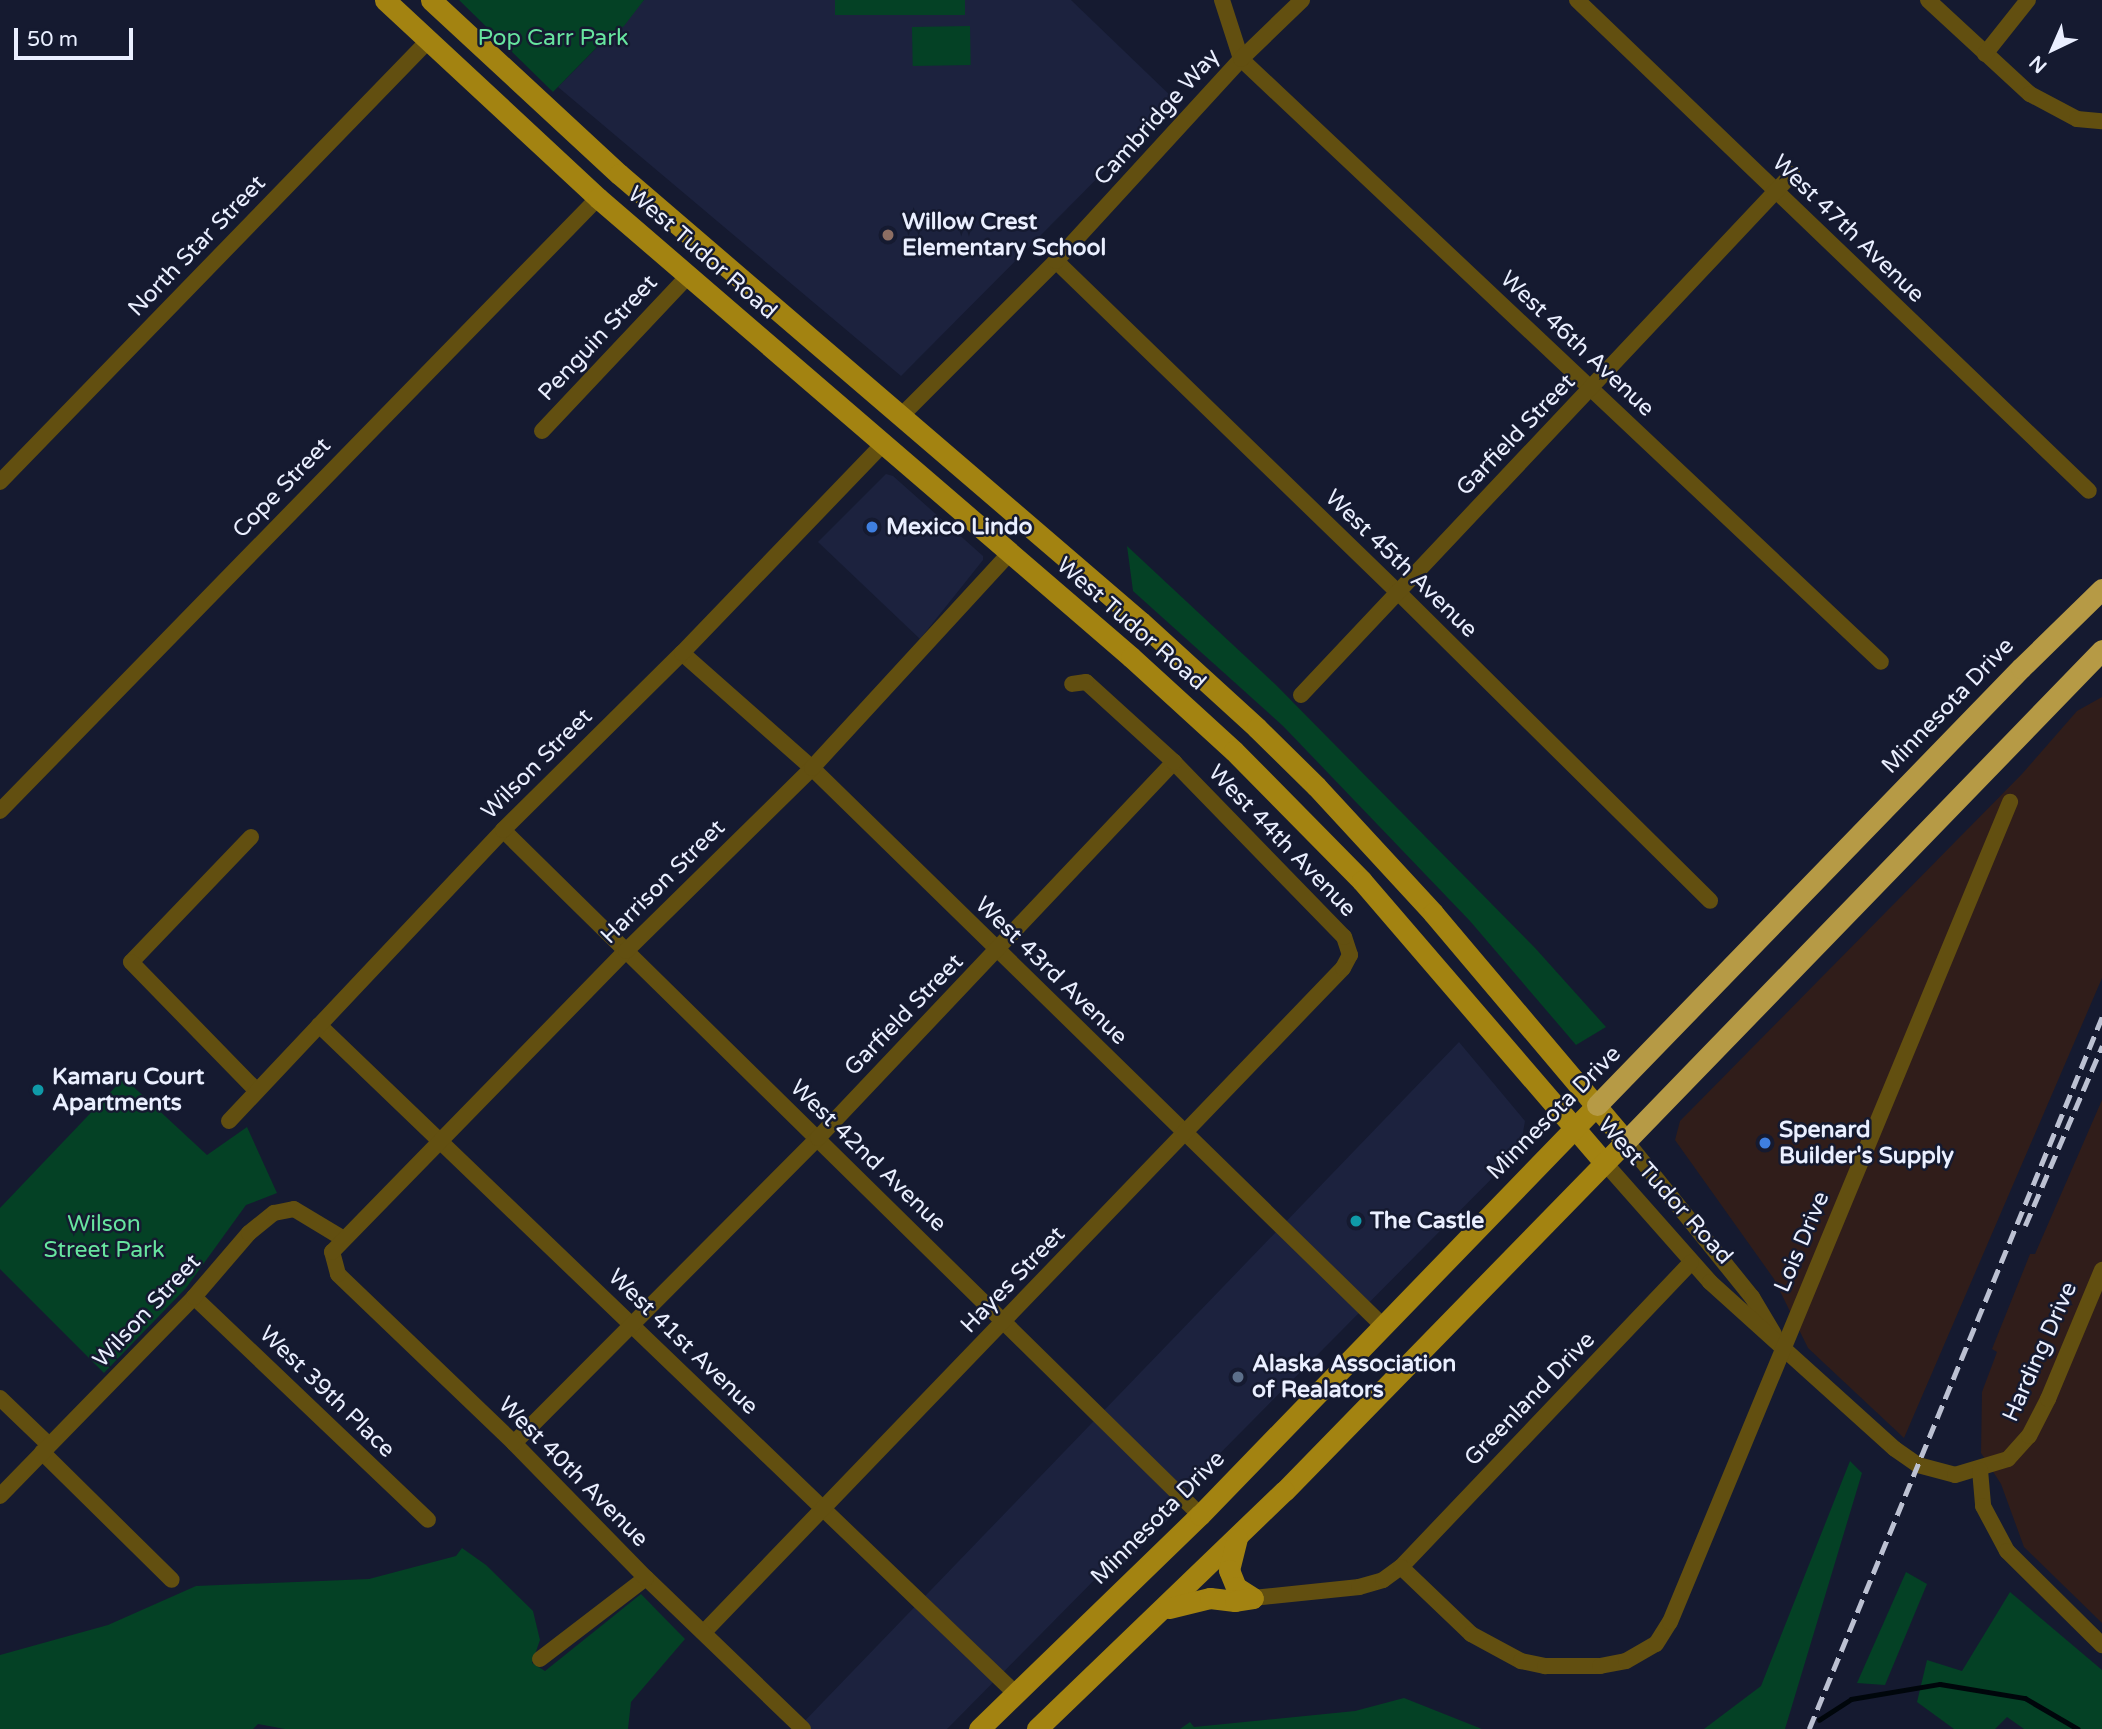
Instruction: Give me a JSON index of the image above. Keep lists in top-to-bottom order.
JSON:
{
  "streets": {
    "highway": ["Minnesota Drive"],
    "main road": ["West Tudor Road"],
    "street": [
      "Cambridge Way",
      "West 47th Avenue",
      "North Star Street",
      "Penguin Street",
      "West 46th Avenue",
      "Garfield Street",
      "Cope Street",
      "West 45th Avenue",
      "Wilson Street",
      "West 44th Avenue",
      "Harrison Street",
      "West 43rd Avenue",
      "West 42nd Avenue",
      "Lois Drive",
      "Hayes Street",
      "West 41st Avenue",
      "Harding Drive",
      "West 39th Place",
      "Greenland Drive",
      "West 40th Avenue"
    ]
  },
  "crossings": [
    ["Cambridge Way", "West Tudor Road"],
    ["Cambridge Way", "West 46th Avenue"],
    ["Cambridge Way", "West 45th Avenue"],
    ["West 47th Avenue", "Garfield Street"],
    ["North Star Street", "West Tudor Road"],
    ["West Tudor Road", "Penguin Street"],
    ["West Tudor Road", "Cope Street"],
    ["West Tudor Road", "Minnesota Drive"],
    ["West Tudor Road", "Wilson Street"],
    ["West Tudor Road", "Harrison Street"],
    ["West Tudor Road", "Lois Drive"],
    ["West Tudor Road", "Harding Drive"],
    ["West Tudor Road", "Greenland Drive"],
    ["West 46th Avenue", "Garfield Street"],
    ["Garfield Street", "West 45th Avenue"],
    ["Garfield Street", "West 44th Avenue"],
    ["Garfield Street", "West 43rd Avenue"],
    ["Garfield Street", "West 42nd Avenue"],
    ["Garfield Street", "West 41st Avenue"],
    ["Garfield Street", "West 40th Avenue"],
    ["Minnesota Drive", "West 43rd Avenue"],
    ["Minnesota Drive", "West 42nd Avenue"],
    ["Minnesota Drive", "West 41st Avenue"],
    ["Wilson Street", "Harrison Street"],
    ["Wilson Street", "West 43rd Avenue"],
    ["Wilson Street", "West 42nd Avenue"],
    ["Wilson Street", "West 41st Avenue"],
    ["Wilson Street", "West 39th Place"],
    ["Wilson Street", "West 40th Avenue"],
    ["West 44th Avenue", "Hayes Street"],
    ["Harrison Street", "West 43rd Avenue"],
    ["Harrison Street", "West 42nd Avenue"],
    ["Harrison Street", "West 41st Avenue"],
    ["Harrison Street", "West 40th Avenue"],
    ["West 43rd Avenue", "Hayes Street"],
    ["West 42nd Avenue", "Hayes Street"],
    ["Lois Drive", "Greenland Drive"],
    ["Hayes Street", "West 41st Avenue"],
    ["Hayes Street", "West 40th Avenue"]
  ],
  "parks": ["Pop Carr Park", "Wilson Street Park"],
  "places": [
    "Willow Crest Elementary School",
    "Mexico Lindo",
    "Kamaru Court Apartments",
    "Spenard Builder's Supply",
    "The Castle",
    "Alaska Association of Realators"
  ],
  "scale_bar": "50 m",
  "north": "bottom left"
}
